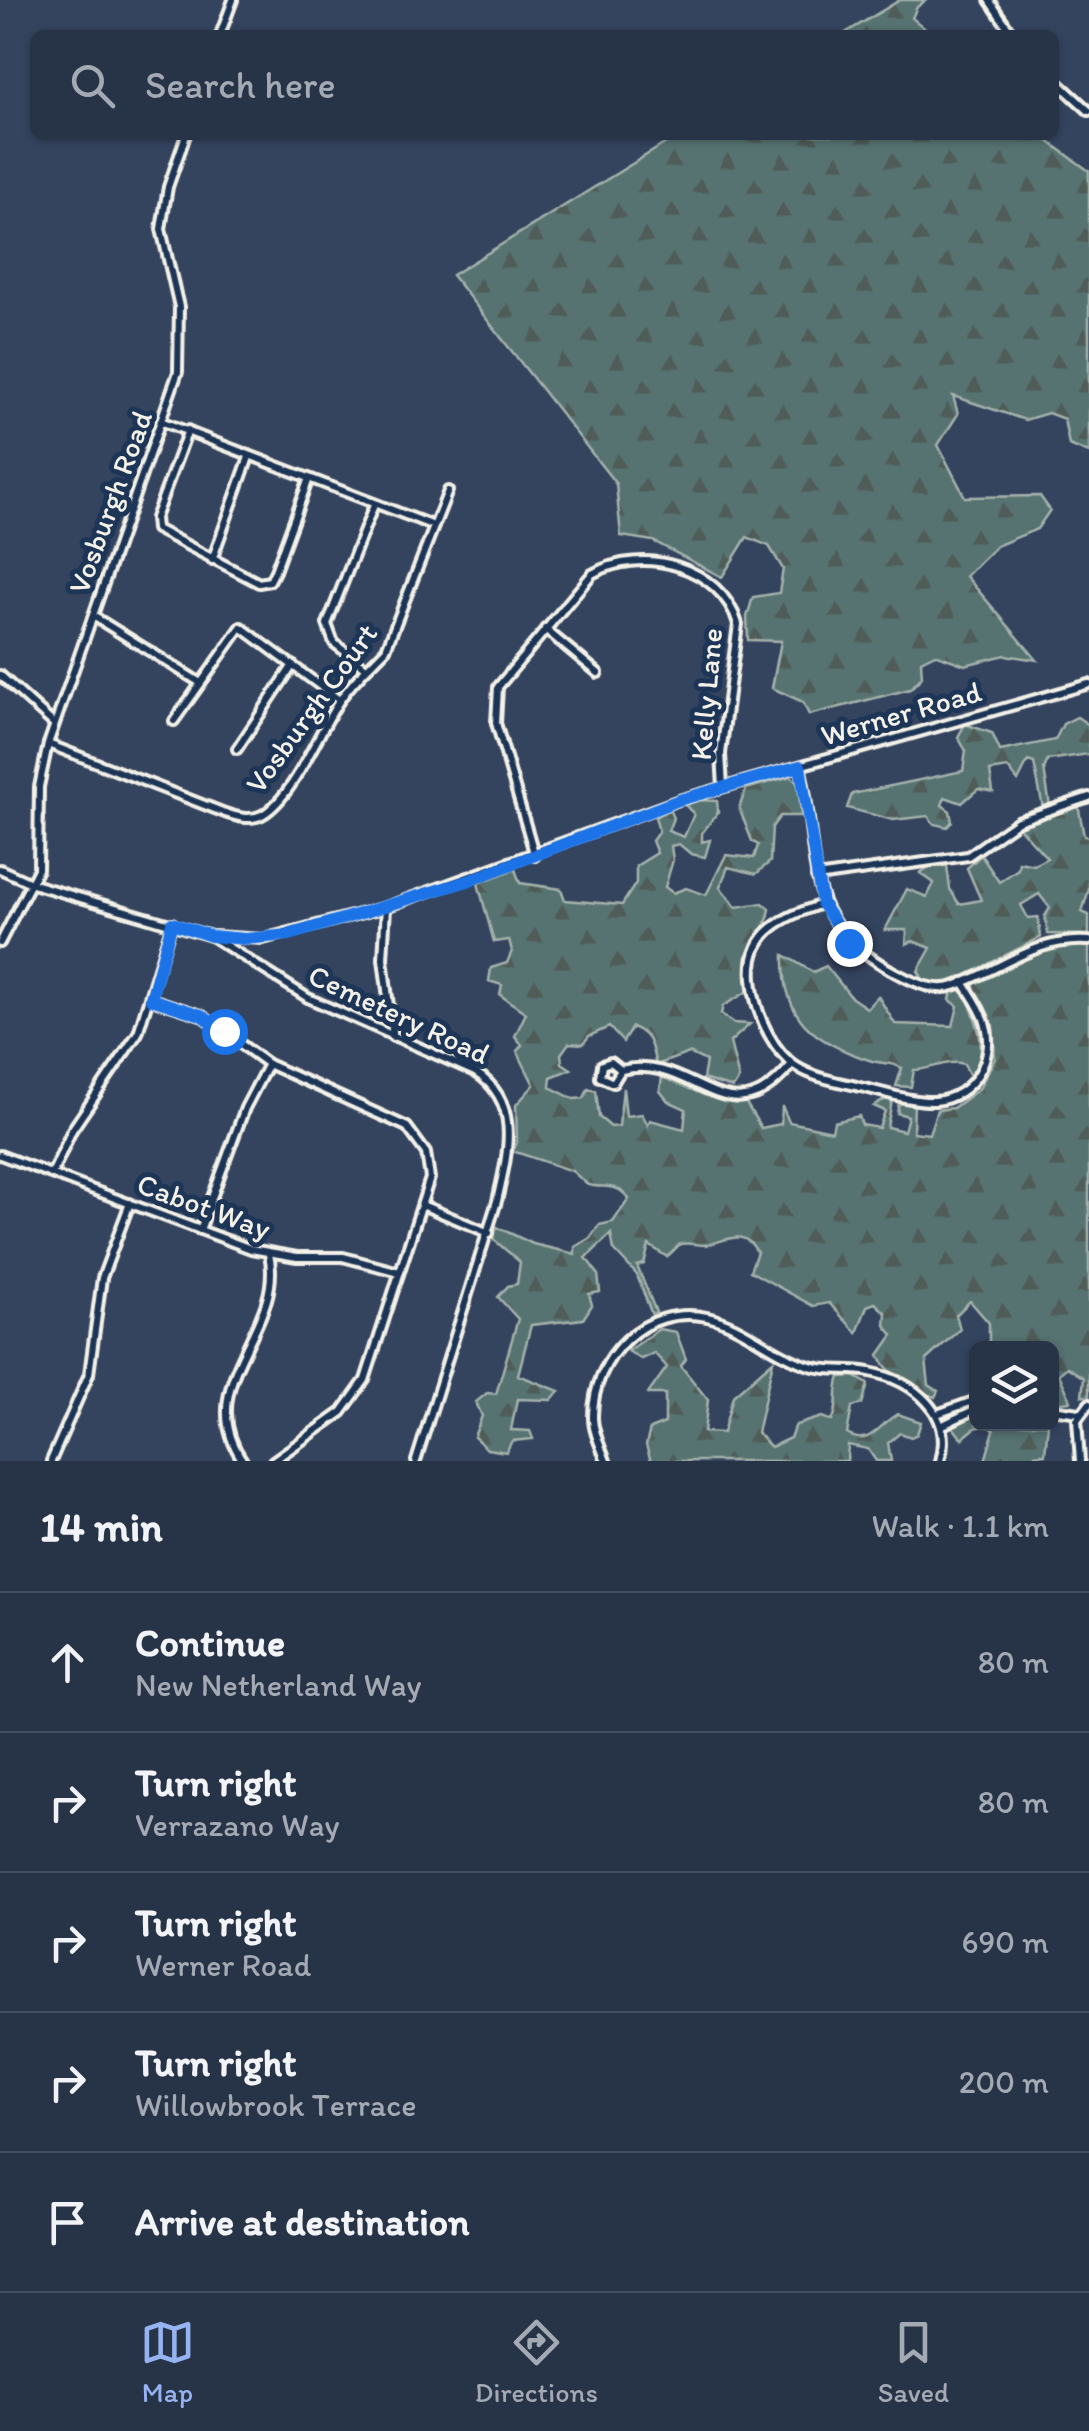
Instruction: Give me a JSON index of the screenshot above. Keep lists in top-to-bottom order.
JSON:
{
  "streets": {
    "street": [
      "Vosburgh Road",
      "Kelly Lane",
      "Vosburgh Court",
      "Werner Road",
      "Cemetery Road",
      "Cabot Way"
    ]
  },
  "crossings": [
    ["Vosburgh Road", "Vosburgh Court"],
    ["Vosburgh Road", "Cemetery Road"],
    ["Kelly Lane", "Werner Road"],
    ["Werner Road", "Cemetery Road"]
  ],
  "page": {
    "search": "Search here",
    "heading": ["14 min", "Walk · 1.1 km"],
    "list": [
      ["Continue", "New Netherland Way", "80 m"],
      ["Turn right", "Verrazano Way", "80 m"],
      ["Turn right", "Werner Road", "690 m"],
      ["Turn right", "Willowbrook Terrace", "200 m"],
      "Arrive at destination"
    ],
    "nav": ["Map", "Directions", "Saved"]
  }
}
